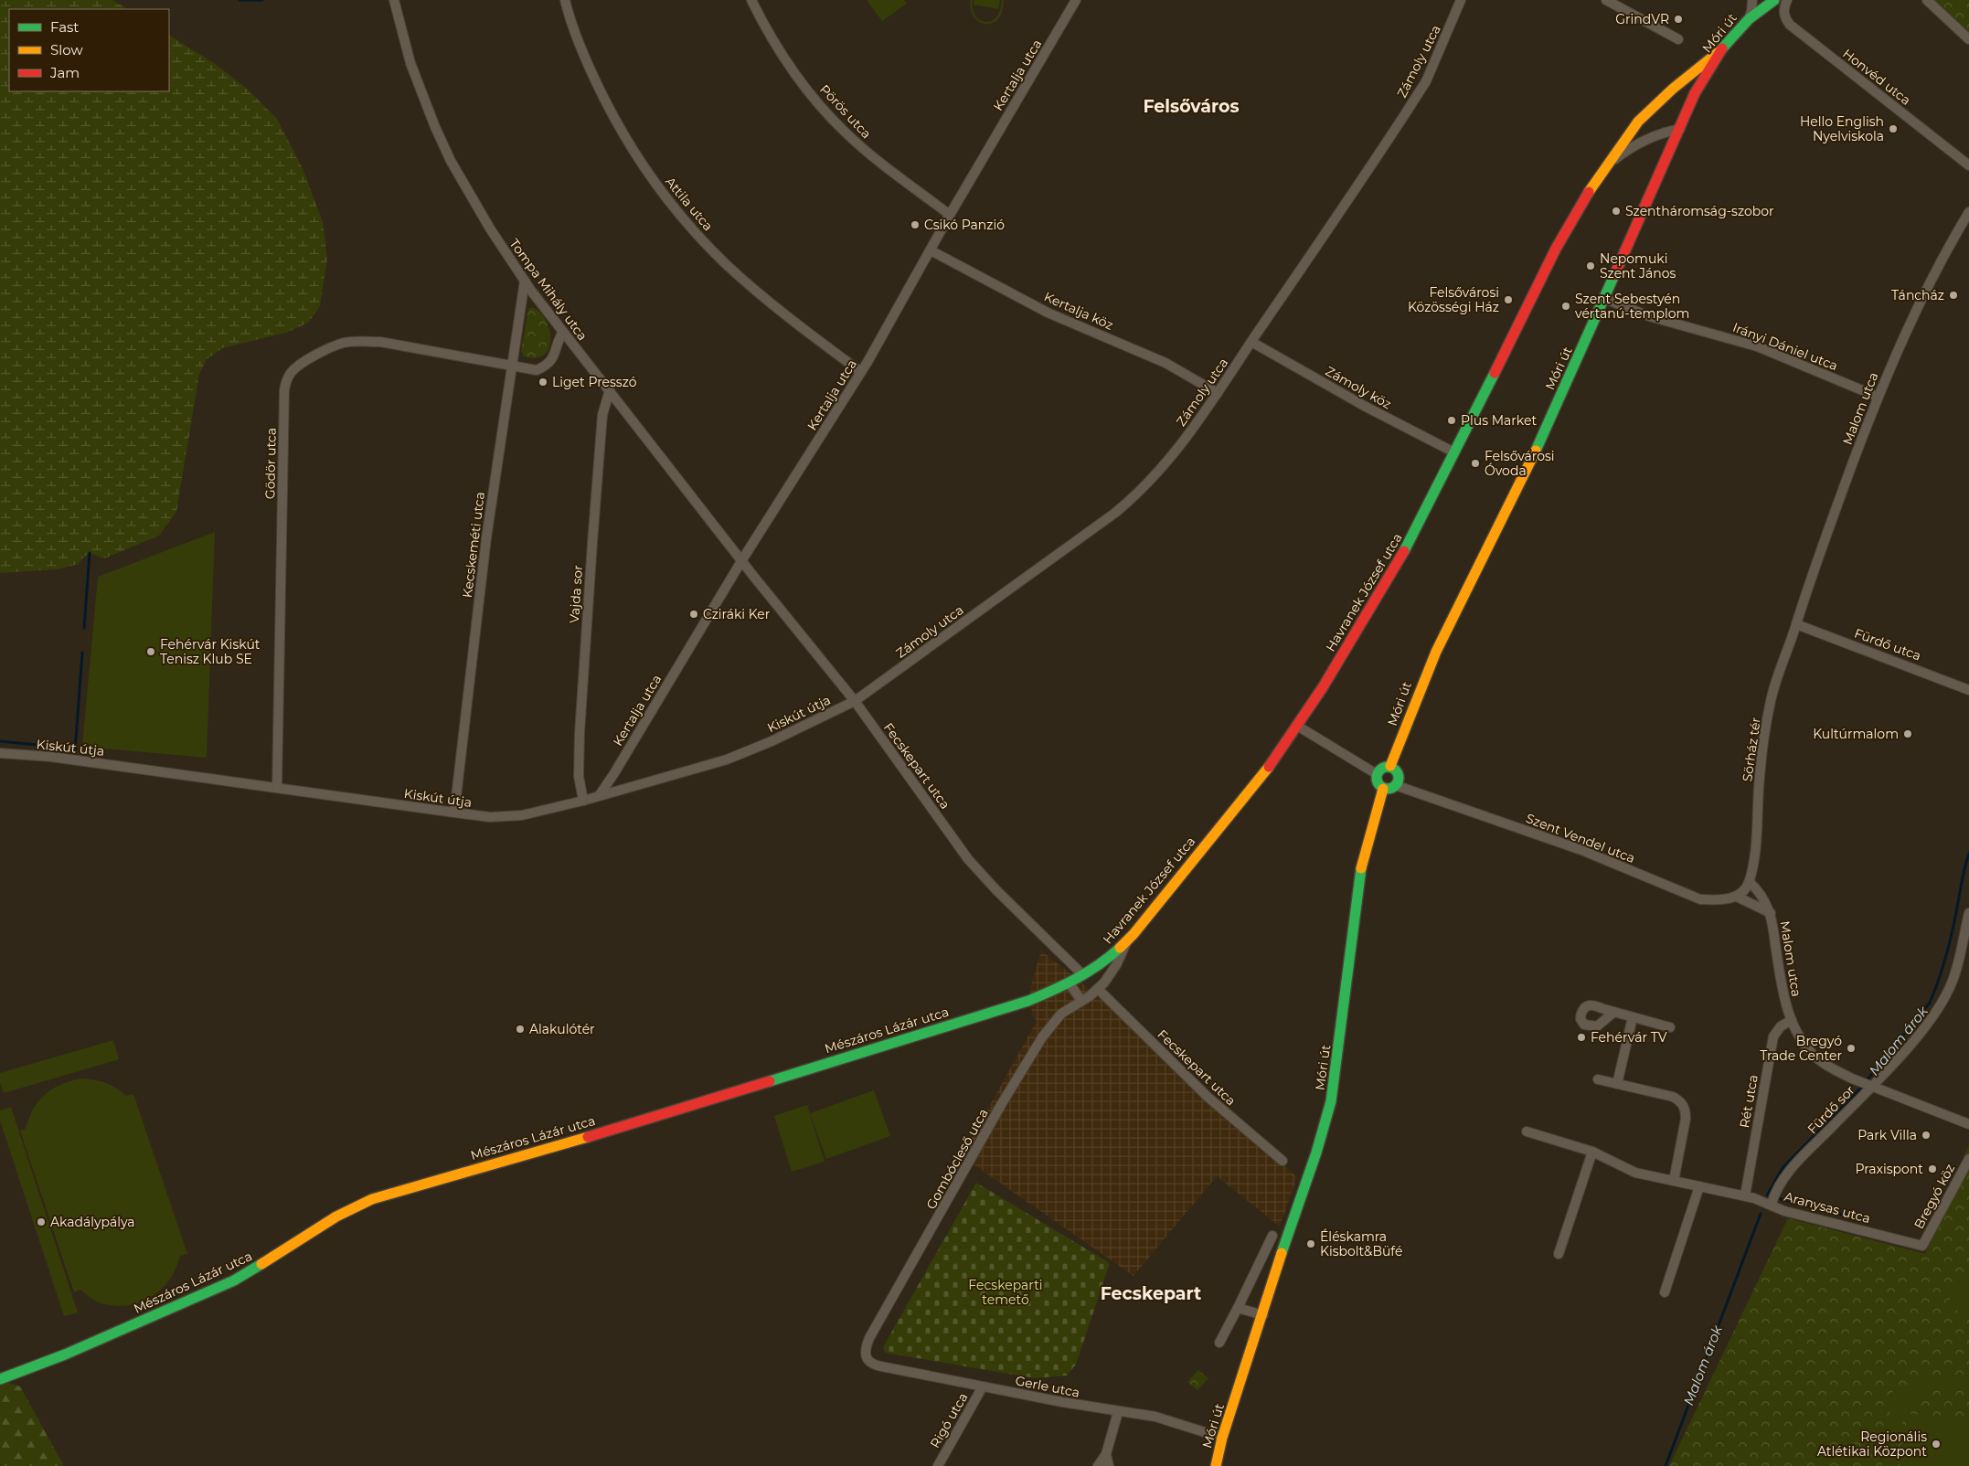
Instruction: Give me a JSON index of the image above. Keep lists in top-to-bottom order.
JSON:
{
  "streets": {
    "street": [
      "Móri út",
      "Zámoly utca",
      "Kertalja utca",
      "Honvéd utca",
      "Pörös utca",
      "Attila utca",
      "Tompa Mihály utca",
      "Kertalja köz",
      "Irányi Dániel utca",
      "Zámoly köz",
      "Malom utca",
      "Gödör utca",
      "Kecskeméti utca",
      "Havranek József utca",
      "Vajda sor",
      "Fürdő utca",
      "Kiskút útja",
      "Sörház tér",
      "Fecskepart utca",
      "Szent Vendel utca",
      "Mészáros Lázár utca",
      "Rét utca",
      "Fürdő sor",
      "Gombócleső utca",
      "Bregyó köz",
      "Aranysas utca",
      "Gerle utca",
      "Rigó utca"
    ]
  },
  "crossings": [
    ["Móri út", "Irányi Dániel utca"],
    ["Móri út", "Havranek József utca"],
    ["Móri út", "Szent Vendel utca"],
    ["Móri út", "Gerle utca"],
    ["Zámoly utca", "Kertalja köz"],
    ["Zámoly utca", "Zámoly köz"],
    ["Zámoly utca", "Kiskút útja"],
    ["Zámoly utca", "Fecskepart utca"],
    ["Kertalja utca", "Pörös utca"],
    ["Kertalja utca", "Attila utca"],
    ["Kertalja utca", "Tompa Mihály utca"],
    ["Kertalja utca", "Kertalja köz"],
    ["Kertalja utca", "Kiskút útja"],
    ["Kertalja utca", "Fecskepart utca"],
    ["Tompa Mihály utca", "Gödör utca"],
    ["Tompa Mihály utca", "Kecskeméti utca"],
    ["Tompa Mihály utca", "Vajda sor"],
    ["Tompa Mihály utca", "Fecskepart utca"],
    ["Irányi Dániel utca", "Malom utca"],
    ["Zámoly köz", "Havranek József utca"],
    ["Malom utca", "Fürdő utca"],
    ["Malom utca", "Sörház tér"],
    ["Malom utca", "Rét utca"],
    ["Malom utca", "Fürdő sor"],
    ["Gödör utca", "Kecskeméti utca"],
    ["Gödör utca", "Kiskút útja"],
    ["Kecskeméti utca", "Kiskút útja"],
    ["Havranek József utca", "Fecskepart utca"],
    ["Havranek József utca", "Mészáros Lázár utca"],
    ["Vajda sor", "Kiskút útja"],
    ["Fürdő utca", "Sörház tér"],
    ["Kiskút útja", "Fecskepart utca"],
    ["Fecskepart utca", "Gombócleső utca"],
    ["Rét utca", "Aranysas utca"],
    ["Fürdő sor", "Aranysas utca"],
    ["Gombócleső utca", "Gerle utca"],
    ["Bregyó köz", "Aranysas utca"],
    ["Gerle utca", "Rigó utca"]
  ],
  "districts": ["Felsőváros", "Fecskepart"],
  "water": ["Malom árok"],
  "parks": ["Fecskeparti temető"],
  "places": [
    "GrindVR",
    "Hello English Nyelviskola",
    "Szentháromság-szobor",
    "Csikó Panzió",
    "Nepomuki Szent János",
    "Táncház",
    "Felsővárosi Közösségi Ház",
    "Szent Sebestyén vértanú-templom",
    "Liget Presszó",
    "Plus Market",
    "Felsővárosi Óvoda",
    "Cziráki Ker",
    "Fehérvár Kiskút Tenisz Klub SE",
    "Kultúrmalom",
    "Alakulótér",
    "Fehérvár TV",
    "Bregyó Trade Center",
    "Park Villa",
    "Praxispont",
    "Akadálypálya",
    "Éléskamra Kisbolt&Büfé",
    "Regionális Atlétikai Központ"
  ],
  "legend": ["Fast", "Slow", "Jam"]
}
